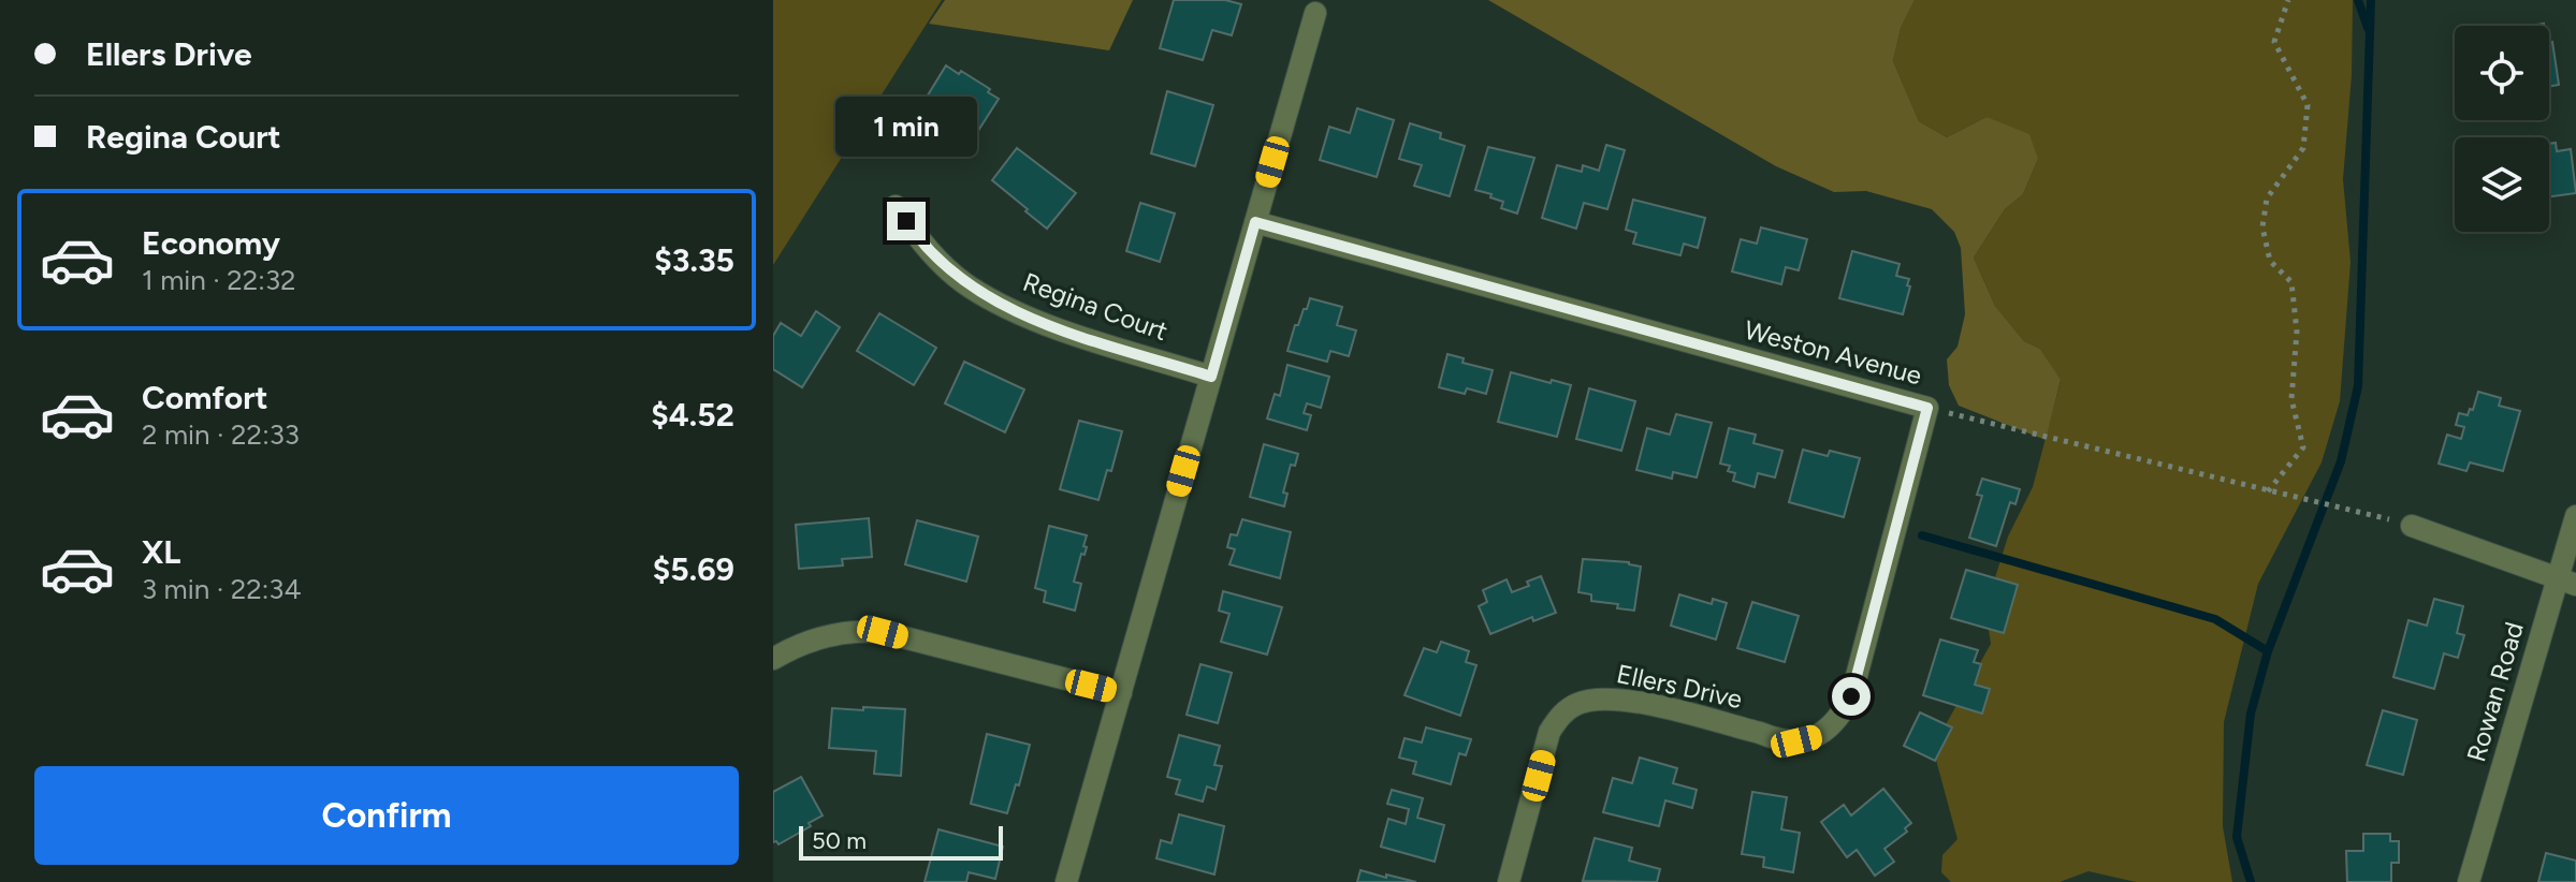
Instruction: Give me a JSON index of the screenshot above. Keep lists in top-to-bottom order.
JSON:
{
  "streets": {
    "street": [
      "Regina Court",
      "Weston Avenue",
      "Ellers Drive",
      "Rowan Road"
    ]
  },
  "crossings": [
    ["Weston Avenue", "Ellers Drive"]
  ],
  "scale_bar": "50 m",
  "page": {
    "banner": ["Ellers Drive", "Regina Court"],
    "bubble": "1 min",
    "list": [
      {
        "name": "Economy",
        "note": "1 min · 22:32",
        "value": "$3.35"
      },
      {
        "name": "Comfort",
        "note": "2 min · 22:33",
        "value": "$4.52"
      },
      {
        "name": "XL",
        "note": "3 min · 22:34",
        "value": "$5.69"
      }
    ],
    "buttons": "Confirm",
    "scale": "50 m"
  }
}
